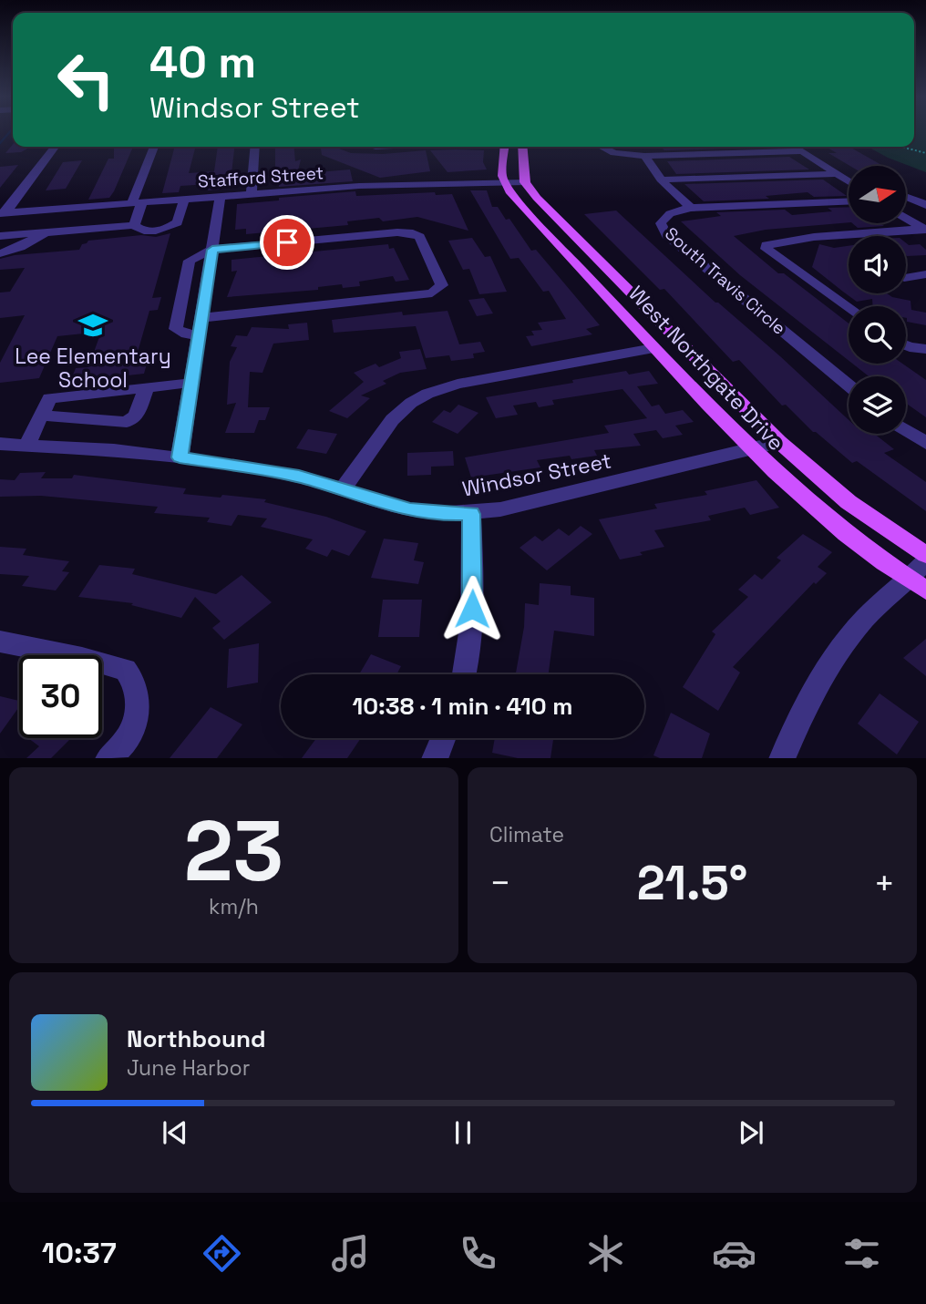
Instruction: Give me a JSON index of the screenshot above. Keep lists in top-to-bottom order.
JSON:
{
  "streets": {
    "main road": ["West Northgate Drive"],
    "street": ["Stafford Street", "South Travis Circle", "Windsor Street"]
  },
  "crossings": [
    ["Stafford Street", "West Northgate Drive"],
    ["West Northgate Drive", "Windsor Street"]
  ],
  "places": {
    "school or university": ["Lee Elementary School"]
  },
  "north": "right",
  "page": {
    "turn": ["40 m", "Windsor Street"],
    "limit": "30",
    "trip": "10:38 · 1 min · 410 m",
    "tile": [
      ["23", "km/h"],
      "Climate"
    ],
    "heat": ["−", "21.5°", "+"],
    "song": ["Northbound", "June Harbor"],
    "tabs": "10:37"
  }
}
